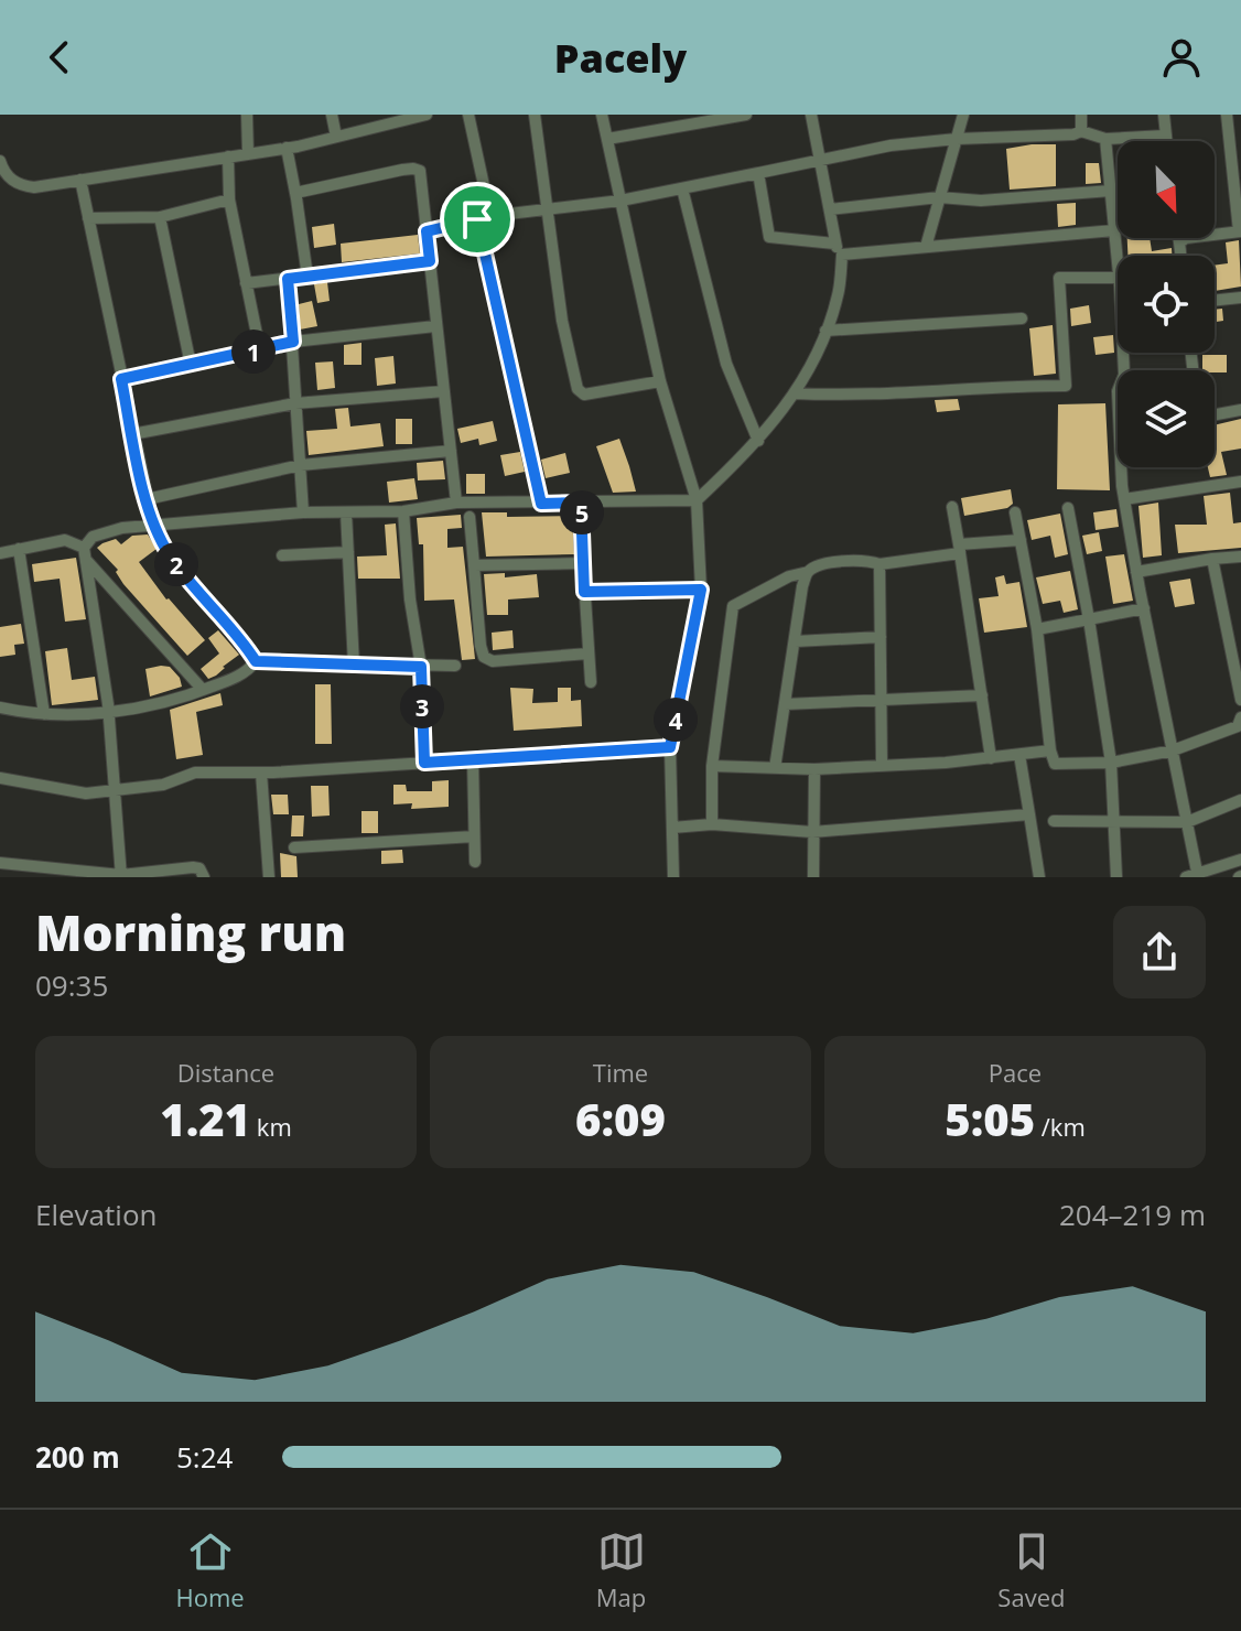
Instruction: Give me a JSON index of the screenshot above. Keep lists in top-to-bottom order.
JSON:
{
  "north": "bottom right",
  "page": {
    "header": "Pacely",
    "pins": [
      "1",
      "5",
      "2",
      "3",
      "4"
    ],
    "heading": ["Morning run", "09:35"],
    "stats": [
      ["Distance", "1.21 km"],
      ["Time", "6:09"],
      ["Pace", "5:05 /km"]
    ],
    "chart": ["Elevation", "204–219 m"],
    "list": [
      {
        "name": "200 m",
        "note": "5:24"
      }
    ],
    "tabs": ["Home", "Map", "Saved"]
  }
}
